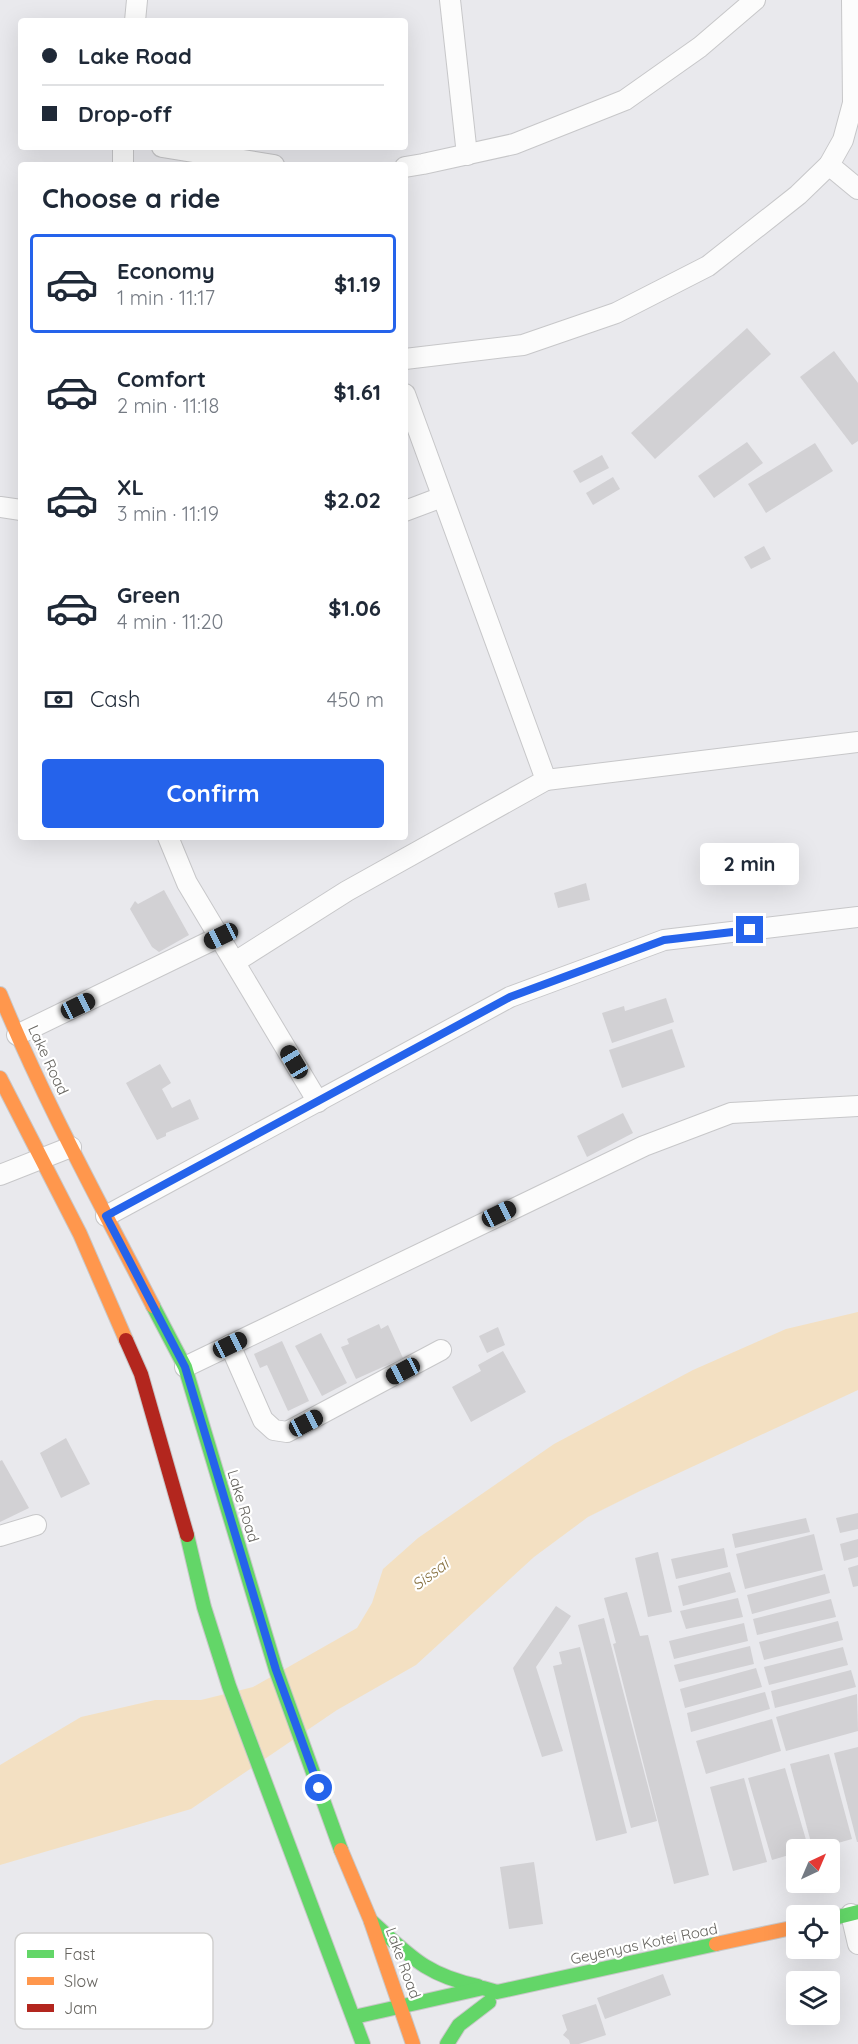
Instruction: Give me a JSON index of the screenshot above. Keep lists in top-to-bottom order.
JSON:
{
  "streets": {
    "main road": ["Lake Road", "Geyenyas Kotei Road"]
  },
  "water": ["Sissai"],
  "legend": ["Fast", "Slow", "Jam"],
  "north": "top right",
  "page": {
    "banner": ["Lake Road", "Drop-off"],
    "heading": "Choose a ride",
    "list": [
      {
        "name": "Economy",
        "note": "1 min · 11:17",
        "value": "$1.19"
      },
      {
        "name": "Comfort",
        "note": "2 min · 11:18",
        "value": "$1.61"
      },
      {
        "name": "XL",
        "note": "3 min · 11:19",
        "value": "$2.02"
      },
      {
        "name": "Green",
        "note": "4 min · 11:20",
        "value": "$1.06"
      }
    ],
    "pay": ["Cash", "450 m"],
    "buttons": "Confirm",
    "bubble": "2 min"
  }
}
